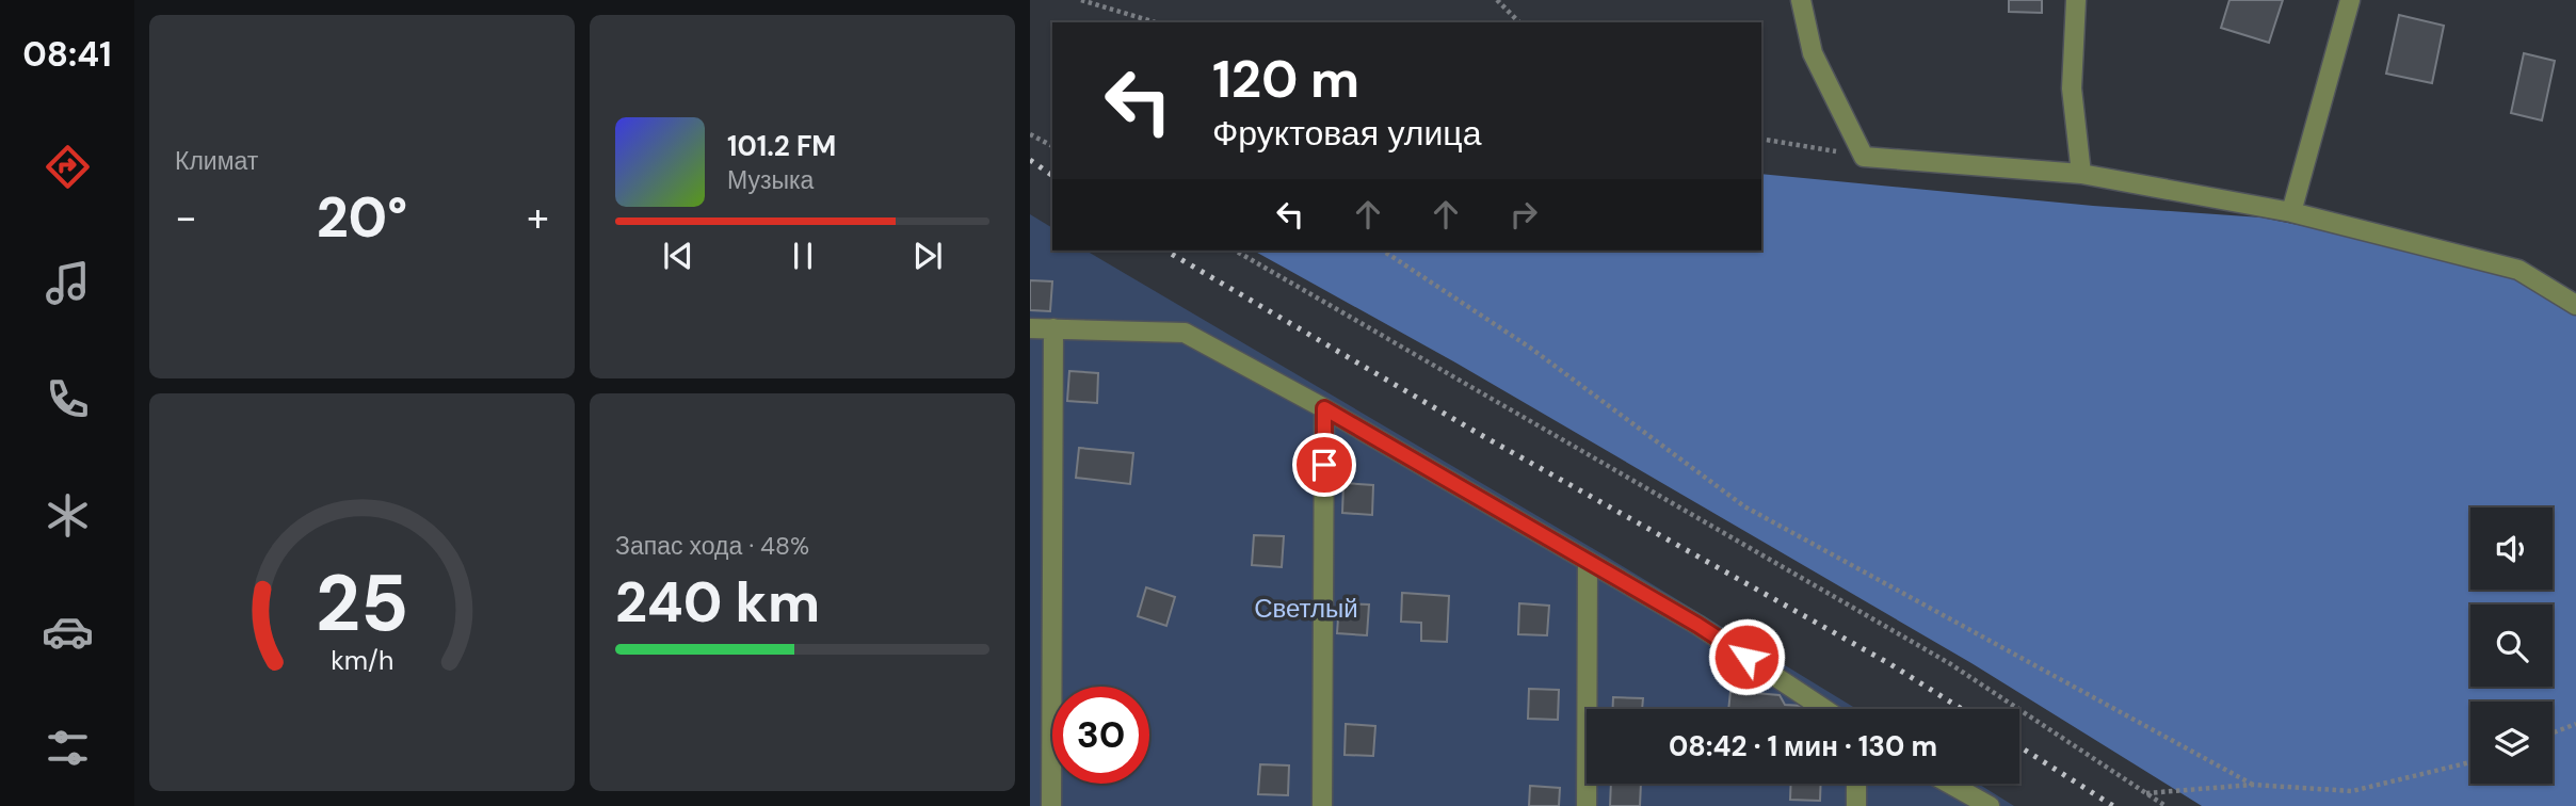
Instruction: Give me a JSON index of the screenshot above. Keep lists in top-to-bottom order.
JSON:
{
  "parks": ["Светлый"],
  "page": {
    "tabs": "08:41",
    "tile": [
      "Климат",
      ["Запас хода · 48%", "240 km"]
    ],
    "turn": ["120 m", "Фруктовая улица"],
    "song": ["101.2 FM", "Музыка"],
    "heat": ["−", "20°", "+"],
    "limit": "30",
    "trip": "08:42 · 1 мин · 130 m",
    "gauge": ["25", "km/h"]
  }
}
